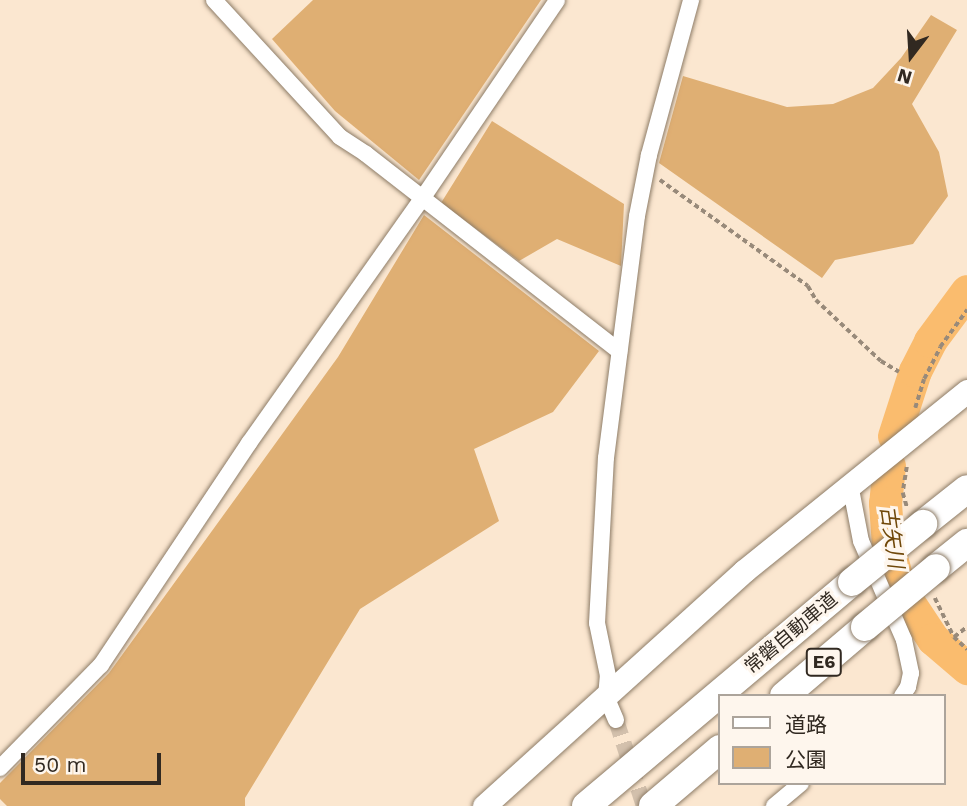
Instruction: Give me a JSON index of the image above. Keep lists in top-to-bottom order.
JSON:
{
  "streets": {
    "highway": ["常磐自動車道", "E6"]
  },
  "water": ["古矢川"],
  "legend": ["道路", "公園"],
  "scale_bar": "50 m",
  "north": "bottom"
}
